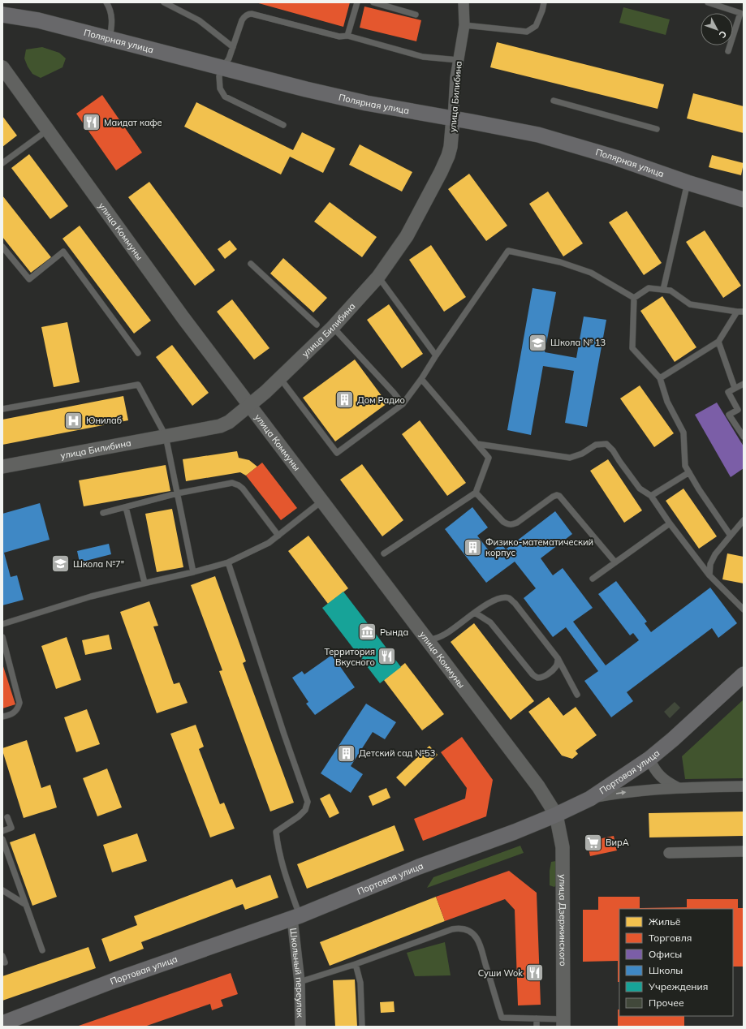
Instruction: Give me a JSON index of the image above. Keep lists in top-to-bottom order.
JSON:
{
  "streets": {
    "main road": ["Полярная улица", "Портовая улица"],
    "street": [
      "улица Билибина",
      "улица Коммуны",
      "улица Дзержинского",
      "Школьный переулок"
    ]
  },
  "crossings": [
    ["Полярная улица", "улица Билибина"],
    ["улица Билибина", "улица Коммуны"],
    ["улица Коммуны", "Портовая улица"],
    ["улица Коммуны", "улица Дзержинского"],
    ["Портовая улица", "улица Дзержинского"],
    ["Портовая улица", "Школьный переулок"]
  ],
  "places": {
    "restaurant": ["Маидат кафе", "Территория Вкусного", "Суши Wok"],
    "school or university": ["Школа № 13", "Школа №7\""],
    "building": ["Дом Радио", "Физико-математический корпус", "Детский сад №53"],
    "hospital": ["Юнилаб"],
    "museum": ["Рында"],
    "supermarket": ["ВирА"]
  },
  "legend": [
    "Жильё",
    "Торговля",
    "Офисы",
    "Школы",
    "Учреждения",
    "Прочее"
  ],
  "north": "bottom right"
}
